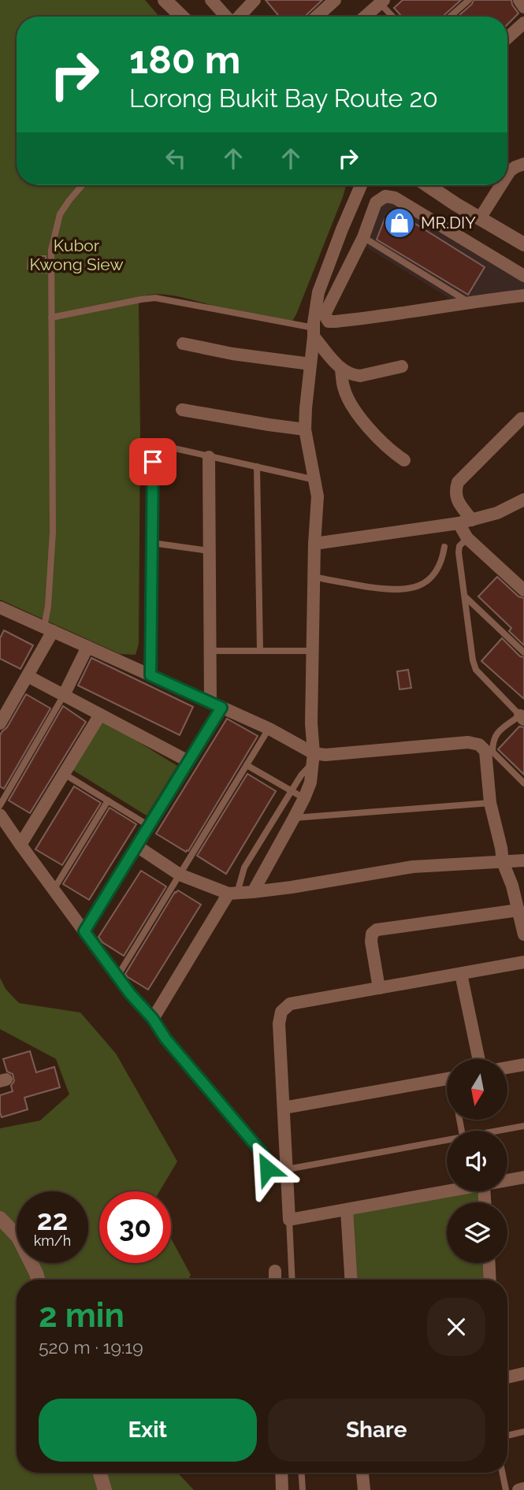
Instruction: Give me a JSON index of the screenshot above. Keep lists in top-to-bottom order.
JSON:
{
  "parks": ["Kubor Kwong Siew"],
  "places": {
    "shop": ["MR.DIY"]
  },
  "north": "bottom",
  "page": {
    "turn": ["180 m", "Lorong Bukit Bay Route 20"],
    "speed": "22 km/h",
    "limit": "30",
    "heading": ["2 min", "520 m · 19:19"],
    "buttons": ["Exit", "Share"]
  }
}
